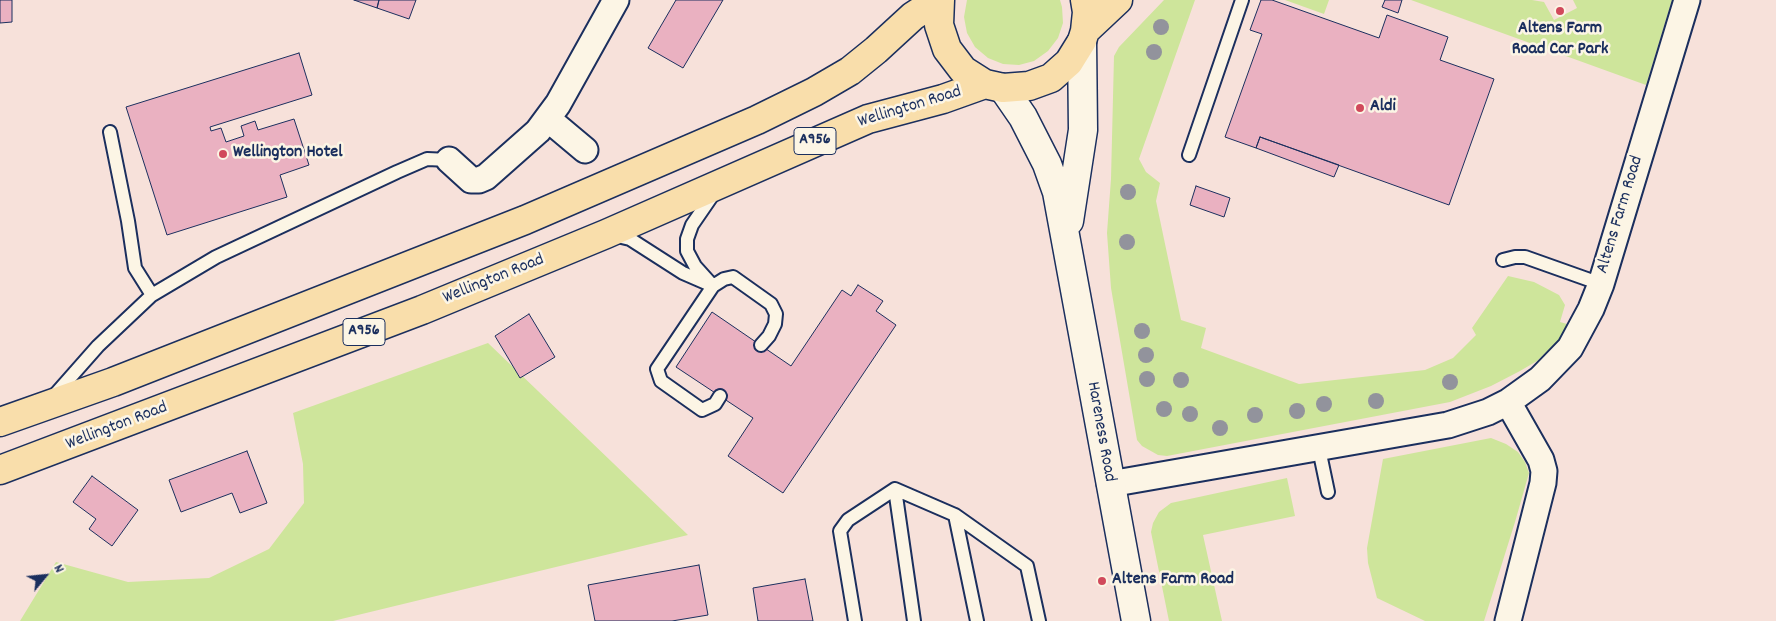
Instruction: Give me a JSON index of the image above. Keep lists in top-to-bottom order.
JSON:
{
  "streets": {
    "main road": ["Wellington Road", "A956", "Hareness Road"],
    "street": ["Altens Farm Road"]
  },
  "crossings": [
    ["Wellington Road", "A956"],
    ["Wellington Road", "Hareness Road"],
    ["A956", "Hareness Road"],
    ["Altens Farm Road", "Hareness Road"]
  ],
  "places": [
    "Altens Farm Road Car Park",
    "Aldi",
    "Wellington Hotel",
    "Altens Farm Road"
  ],
  "north": "top right"
}
